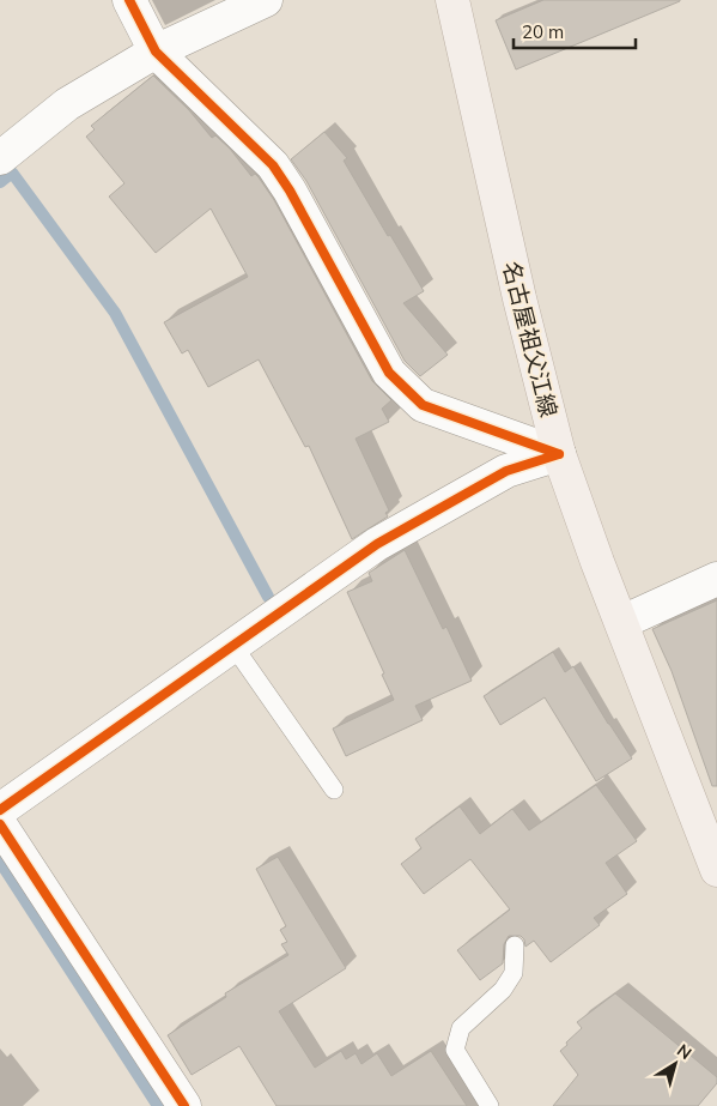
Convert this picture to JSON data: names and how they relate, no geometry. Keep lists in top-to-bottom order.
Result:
{
  "streets": {
    "main road": ["名古屋祖父江線"]
  },
  "scale_bar": "20 m",
  "north": "top right"
}
